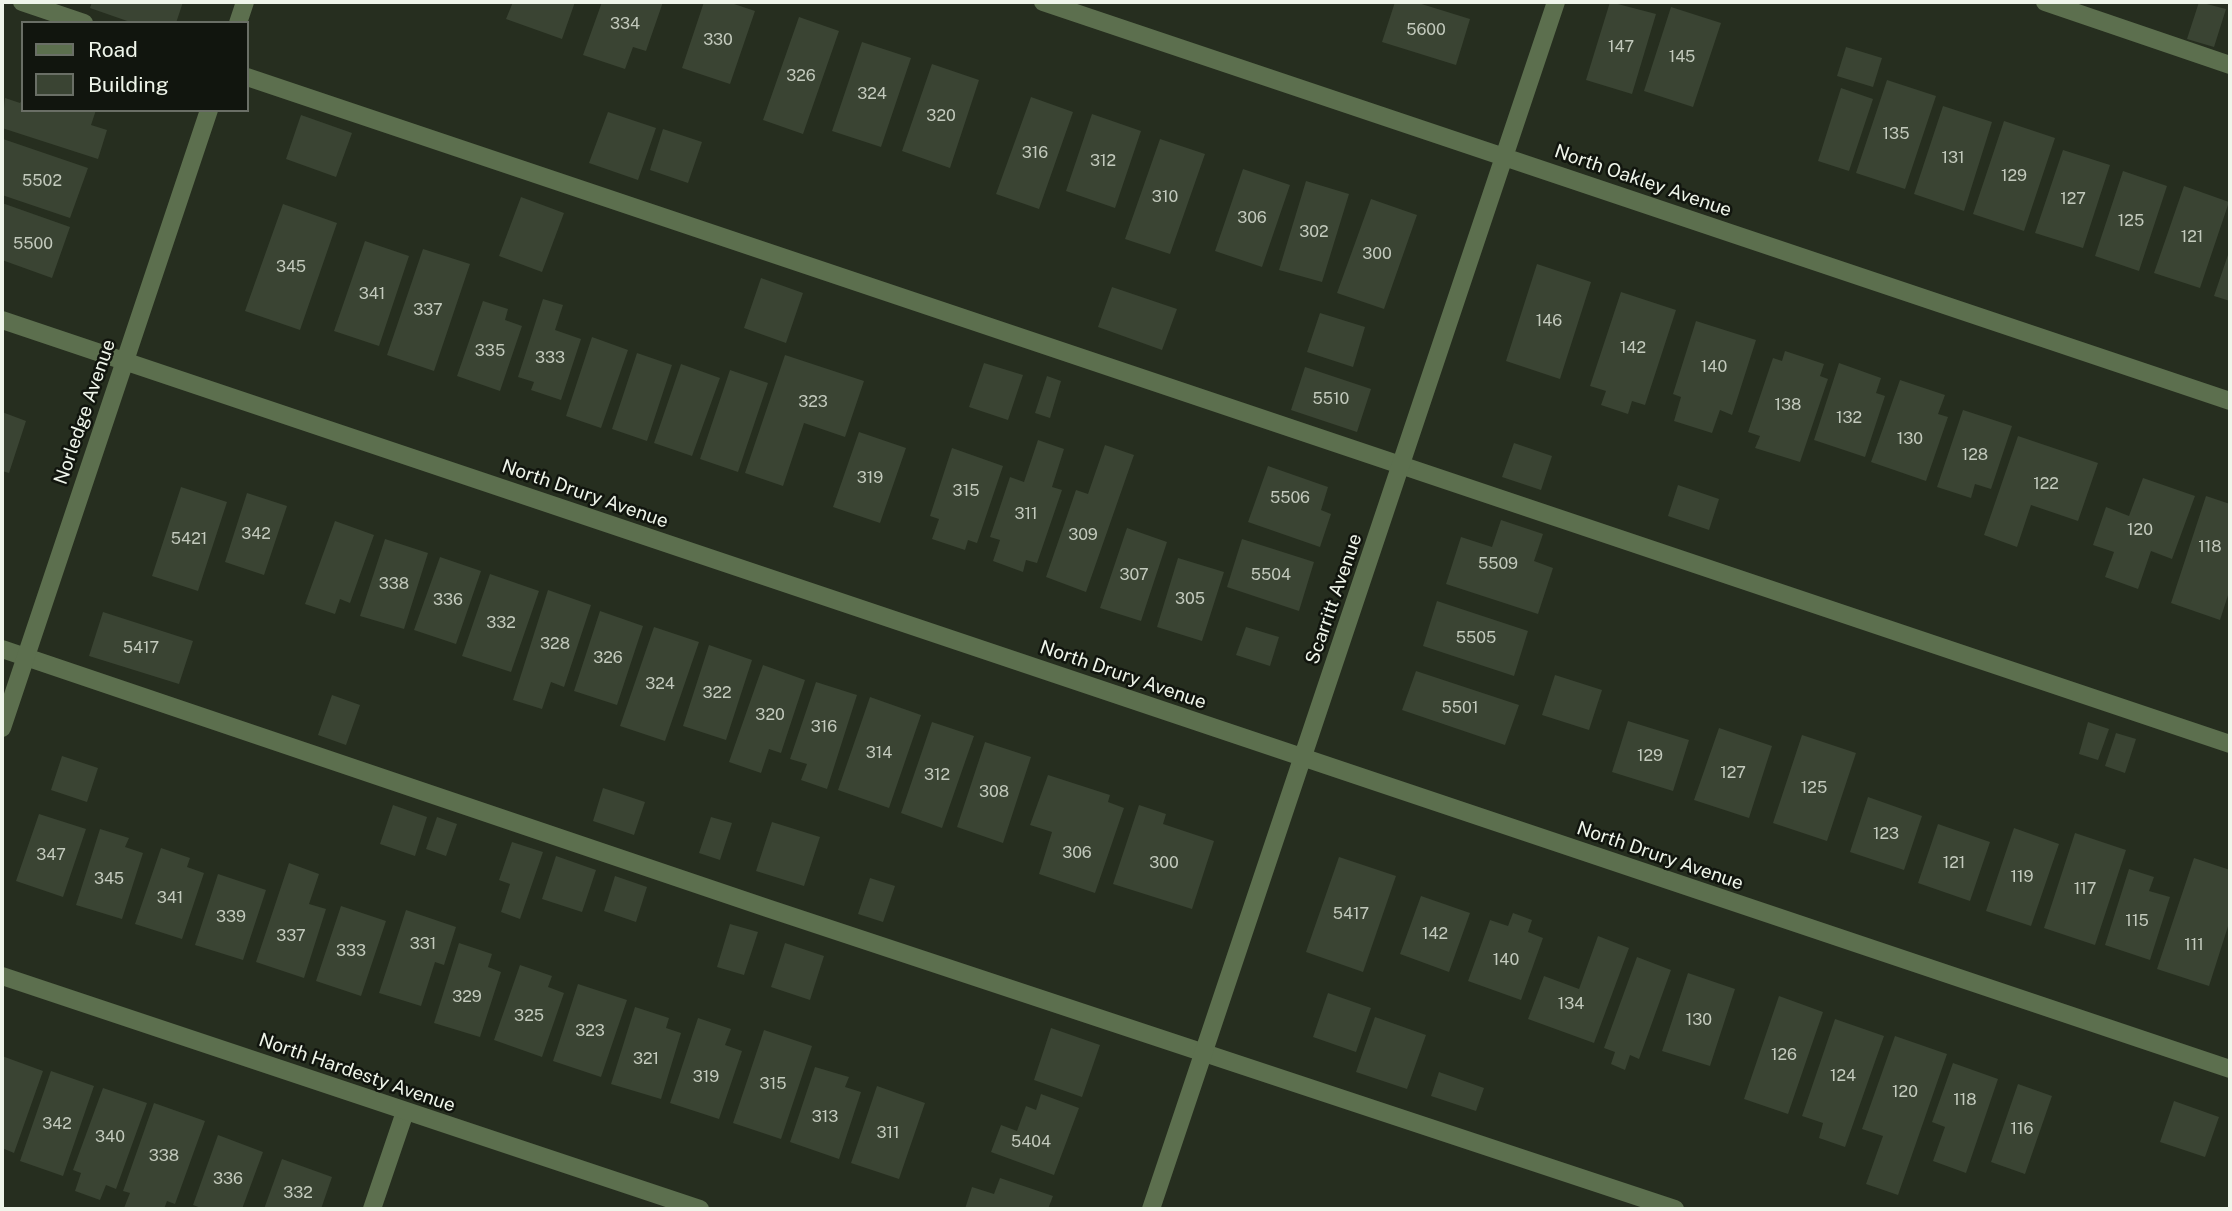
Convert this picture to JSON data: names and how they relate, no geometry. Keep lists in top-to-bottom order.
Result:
{
  "streets": {
    "street": [
      "North Oakley Avenue",
      "Norledge Avenue",
      "North Drury Avenue",
      "Scarritt Avenue",
      "North Hardesty Avenue"
    ]
  },
  "crossings": [
    ["North Oakley Avenue", "Scarritt Avenue"],
    ["Norledge Avenue", "North Drury Avenue"],
    ["North Drury Avenue", "Scarritt Avenue"]
  ],
  "house_numbers": [
    "334",
    "5600",
    "330",
    "147",
    "145",
    "326",
    "324",
    "320",
    "135",
    "316",
    "131",
    "312",
    "129",
    "5502",
    "310",
    "127",
    "306",
    "125",
    "302",
    "121",
    "5500",
    "300",
    "345",
    "341",
    "337",
    "146",
    "142",
    "335",
    "333",
    "140",
    "5510",
    "323",
    "138",
    "132",
    "130",
    "128",
    "319",
    "122",
    "315",
    "5506",
    "311",
    "120",
    "342",
    "309",
    "5421",
    "118",
    "5509",
    "307",
    "5504",
    "338",
    "305",
    "336",
    "332",
    "5505",
    "328",
    "5417",
    "326",
    "324",
    "322",
    "5501",
    "320",
    "316",
    "314",
    "129",
    "127",
    "312",
    "125",
    "308",
    "123",
    "306",
    "347",
    "300",
    "121",
    "119",
    "345",
    "117",
    "341",
    "5417",
    "339",
    "115",
    "142",
    "337",
    "331",
    "111",
    "333",
    "140",
    "329",
    "134",
    "325",
    "130",
    "323",
    "126",
    "321",
    "124",
    "319",
    "315",
    "120",
    "118",
    "313",
    "342",
    "116",
    "311",
    "340",
    "5404",
    "338",
    "336",
    "332"
  ],
  "legend": ["Road", "Building"]
}
